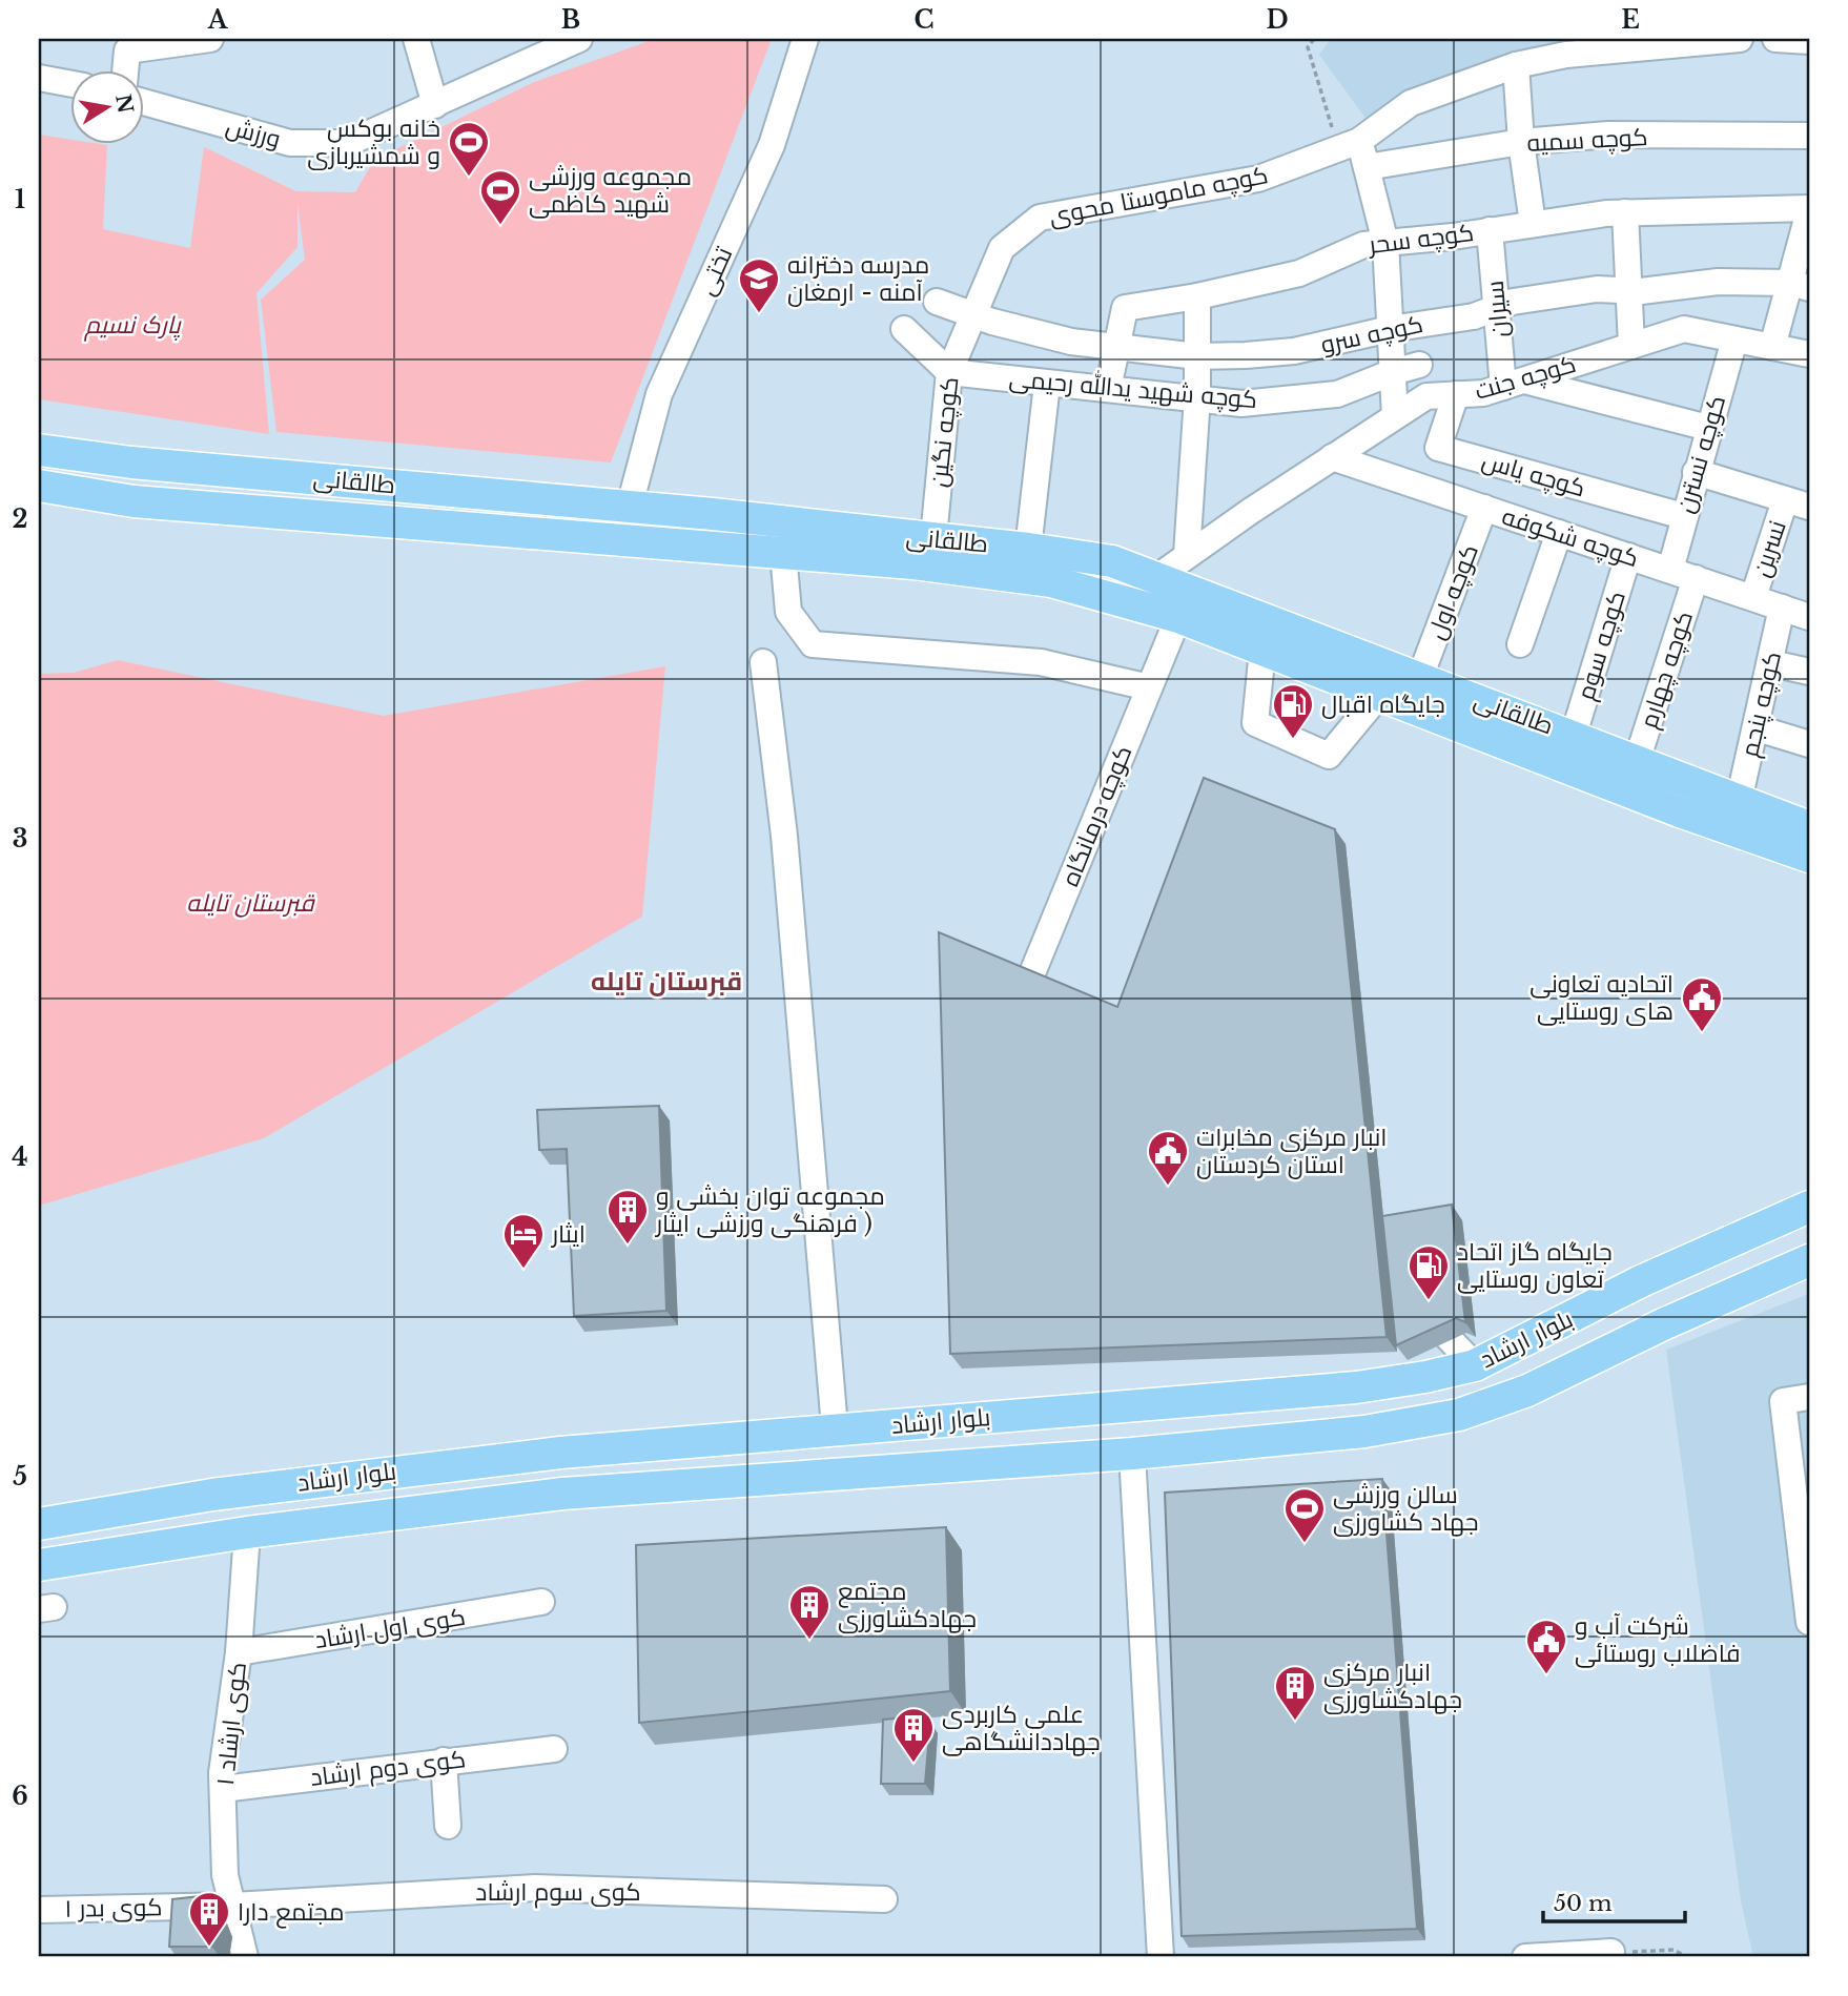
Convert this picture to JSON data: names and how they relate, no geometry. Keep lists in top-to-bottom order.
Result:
{
  "streets": {
    "main road": ["طالقانی", "بلوار ارشاد"],
    "street": [
      "ورزش",
      "کوچه سمیه",
      "کوچه ماموستا محوی",
      "کوچه سحر",
      "تختی",
      "سیران",
      "کوچه سرو",
      "کوچه جنت",
      "کوچه شهید یدالله رحیمی",
      "کوچه نگین",
      "کوچه نسترن",
      "کوچه یاس",
      "کوچه شکوفه",
      "نسرین",
      "کوچه اول",
      "کوچه سوم",
      "کوچه چهارم",
      "کوچه پنجم",
      "کوچه درمانگاه",
      "کوی اول ارشاد",
      "کوی ارشاد ۱",
      "کوی دوم ارشاد",
      "کوی سوم ارشاد",
      "کوی بدر ۱"
    ]
  },
  "crossings": [
    ["کوچه ماموستا محوی", "کوچه نگین"],
    ["کوچه سحر", "سیران"],
    ["کوچه سحر", "کوچه سرو"],
    ["کوچه سحر", "کوچه شهید یدالله رحیمی"],
    ["تختی", "طالقانی"],
    ["سیران", "کوچه سرو"],
    ["سیران", "کوچه جنت"],
    ["کوچه سرو", "کوچه نگین"],
    ["کوچه جنت", "کوچه نسترن"],
    ["کوچه جنت", "کوچه یاس"],
    ["کوچه جنت", "طالقانی"],
    ["کوچه جنت", "کوچه شکوفه"],
    ["کوچه شهید یدالله رحیمی", "کوچه نگین"],
    ["کوچه نگین", "طالقانی"],
    ["کوچه نسترن", "کوچه یاس"],
    ["کوچه نسترن", "کوچه شکوفه"],
    ["طالقانی", "کوچه اول"],
    ["طالقانی", "کوچه سوم"],
    ["طالقانی", "کوچه چهارم"],
    ["طالقانی", "کوچه پنجم"],
    ["طالقانی", "کوچه درمانگاه"],
    ["کوچه شکوفه", "نسرین"],
    ["کوچه شکوفه", "کوچه اول"],
    ["کوچه شکوفه", "کوچه سوم"],
    ["کوچه شکوفه", "کوچه چهارم"],
    ["کوچه شکوفه", "کوچه پنجم"],
    ["بلوار ارشاد", "کوی ارشاد ۱"],
    ["کوی اول ارشاد", "کوی ارشاد ۱"],
    ["کوی ارشاد ۱", "کوی دوم ارشاد"],
    ["کوی ارشاد ۱", "کوی سوم ارشاد"],
    ["کوی ارشاد ۱", "کوی بدر ۱"],
    ["کوی سوم ارشاد", "کوی بدر ۱"]
  ],
  "districts": ["قبرستان تایله"],
  "parks": ["پارک نسیم", "قبرستان تایله"],
  "places": {
    "sports": ["خانه بوکس و شمشیربازی", "مجموعه ورزشی شهید کاظمی", "سالن ورزشی جهاد کشاورزی"],
    "school or university": ["مدرسه دخترانه آمنه - ارمغان"],
    "fuel station": ["جایگاه اقبال", "جایگاه گاز اتحاد تعاون روستایی"],
    "public building": ["اتحادیه تعاونی های روستایی", "انبار مرکزی مخابرات استان کردستان", "شرکت آب و فاضلاب روستائی"],
    "building": [
      "مجموعه توان بخشی و فرهنگی ورزشی ایثار )",
      "مجتمع جهادکشاورزی",
      "انبار مرکزی جهادکشاورزی",
      "علمی کاربردی جهاددانشگاهی",
      "مجتمع دارا"
    ],
    "hotel": ["ایثار"]
  },
  "scale_bar": "50 m",
  "north": "right",
  "grid": {
    "columns": [
      "A",
      "B",
      "C",
      "D",
      "E"
    ],
    "rows": [
      "1",
      "2",
      "3",
      "4",
      "5",
      "6"
    ]
  }
}
